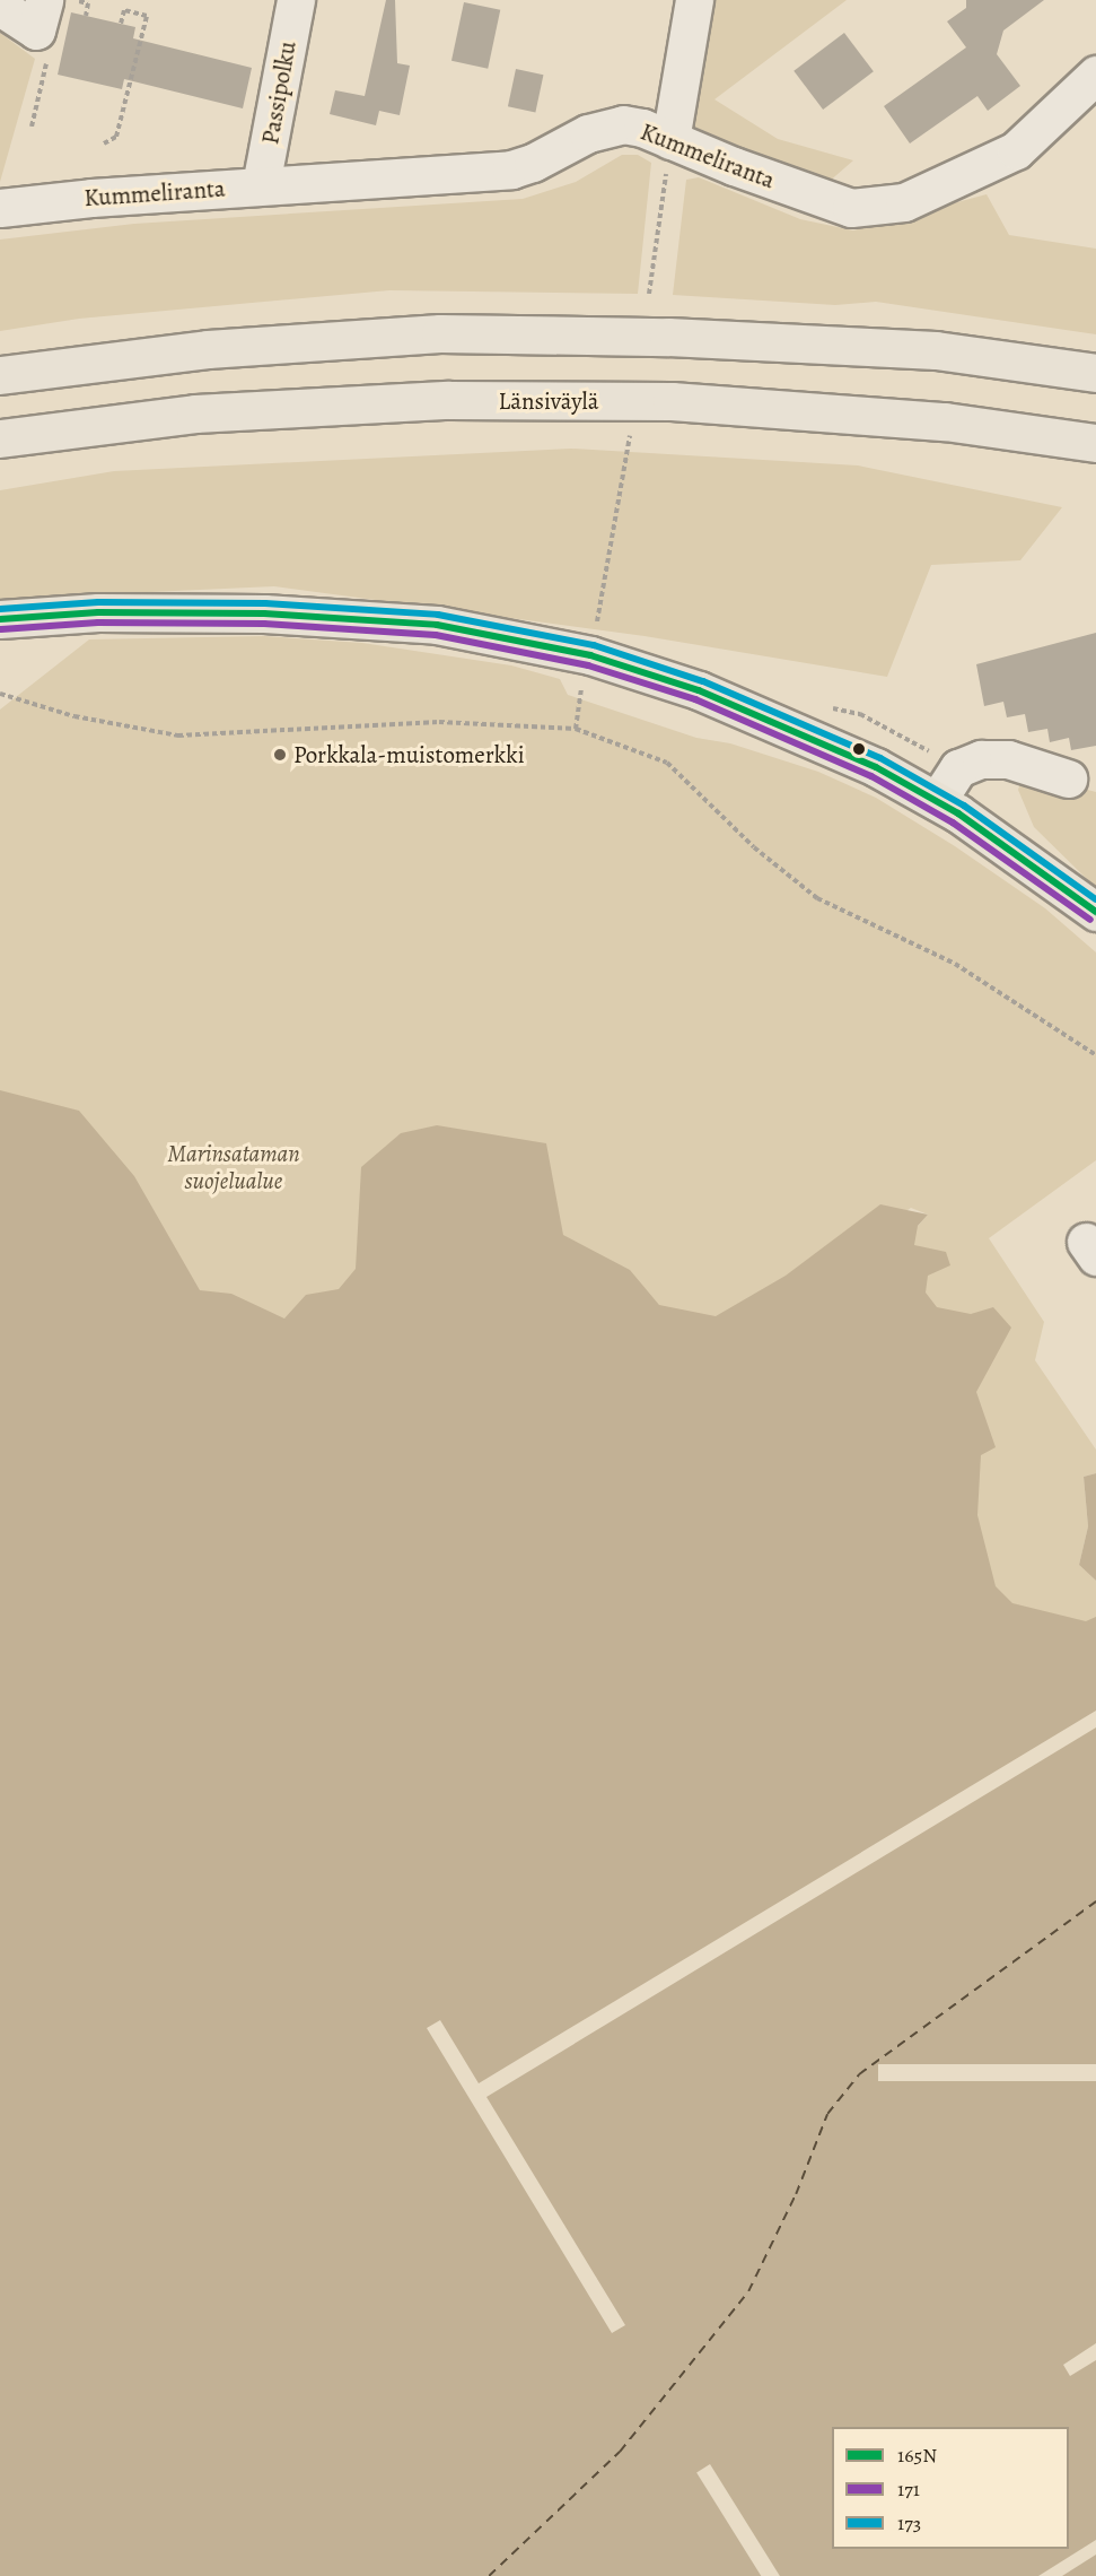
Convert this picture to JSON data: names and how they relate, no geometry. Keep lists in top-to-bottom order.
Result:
{
  "streets": {
    "main road": ["Länsiväylä"],
    "street": ["Passipolku", "Kummeliranta"]
  },
  "crossings": [
    ["Passipolku", "Kummeliranta"]
  ],
  "parks": ["Marinsataman suojelualue"],
  "places": ["Porkkala-muistomerkki"],
  "lines": ["transit line 173", "transit line 165N", "transit line 171"],
  "legend": ["165N", "171", "173"]
}
